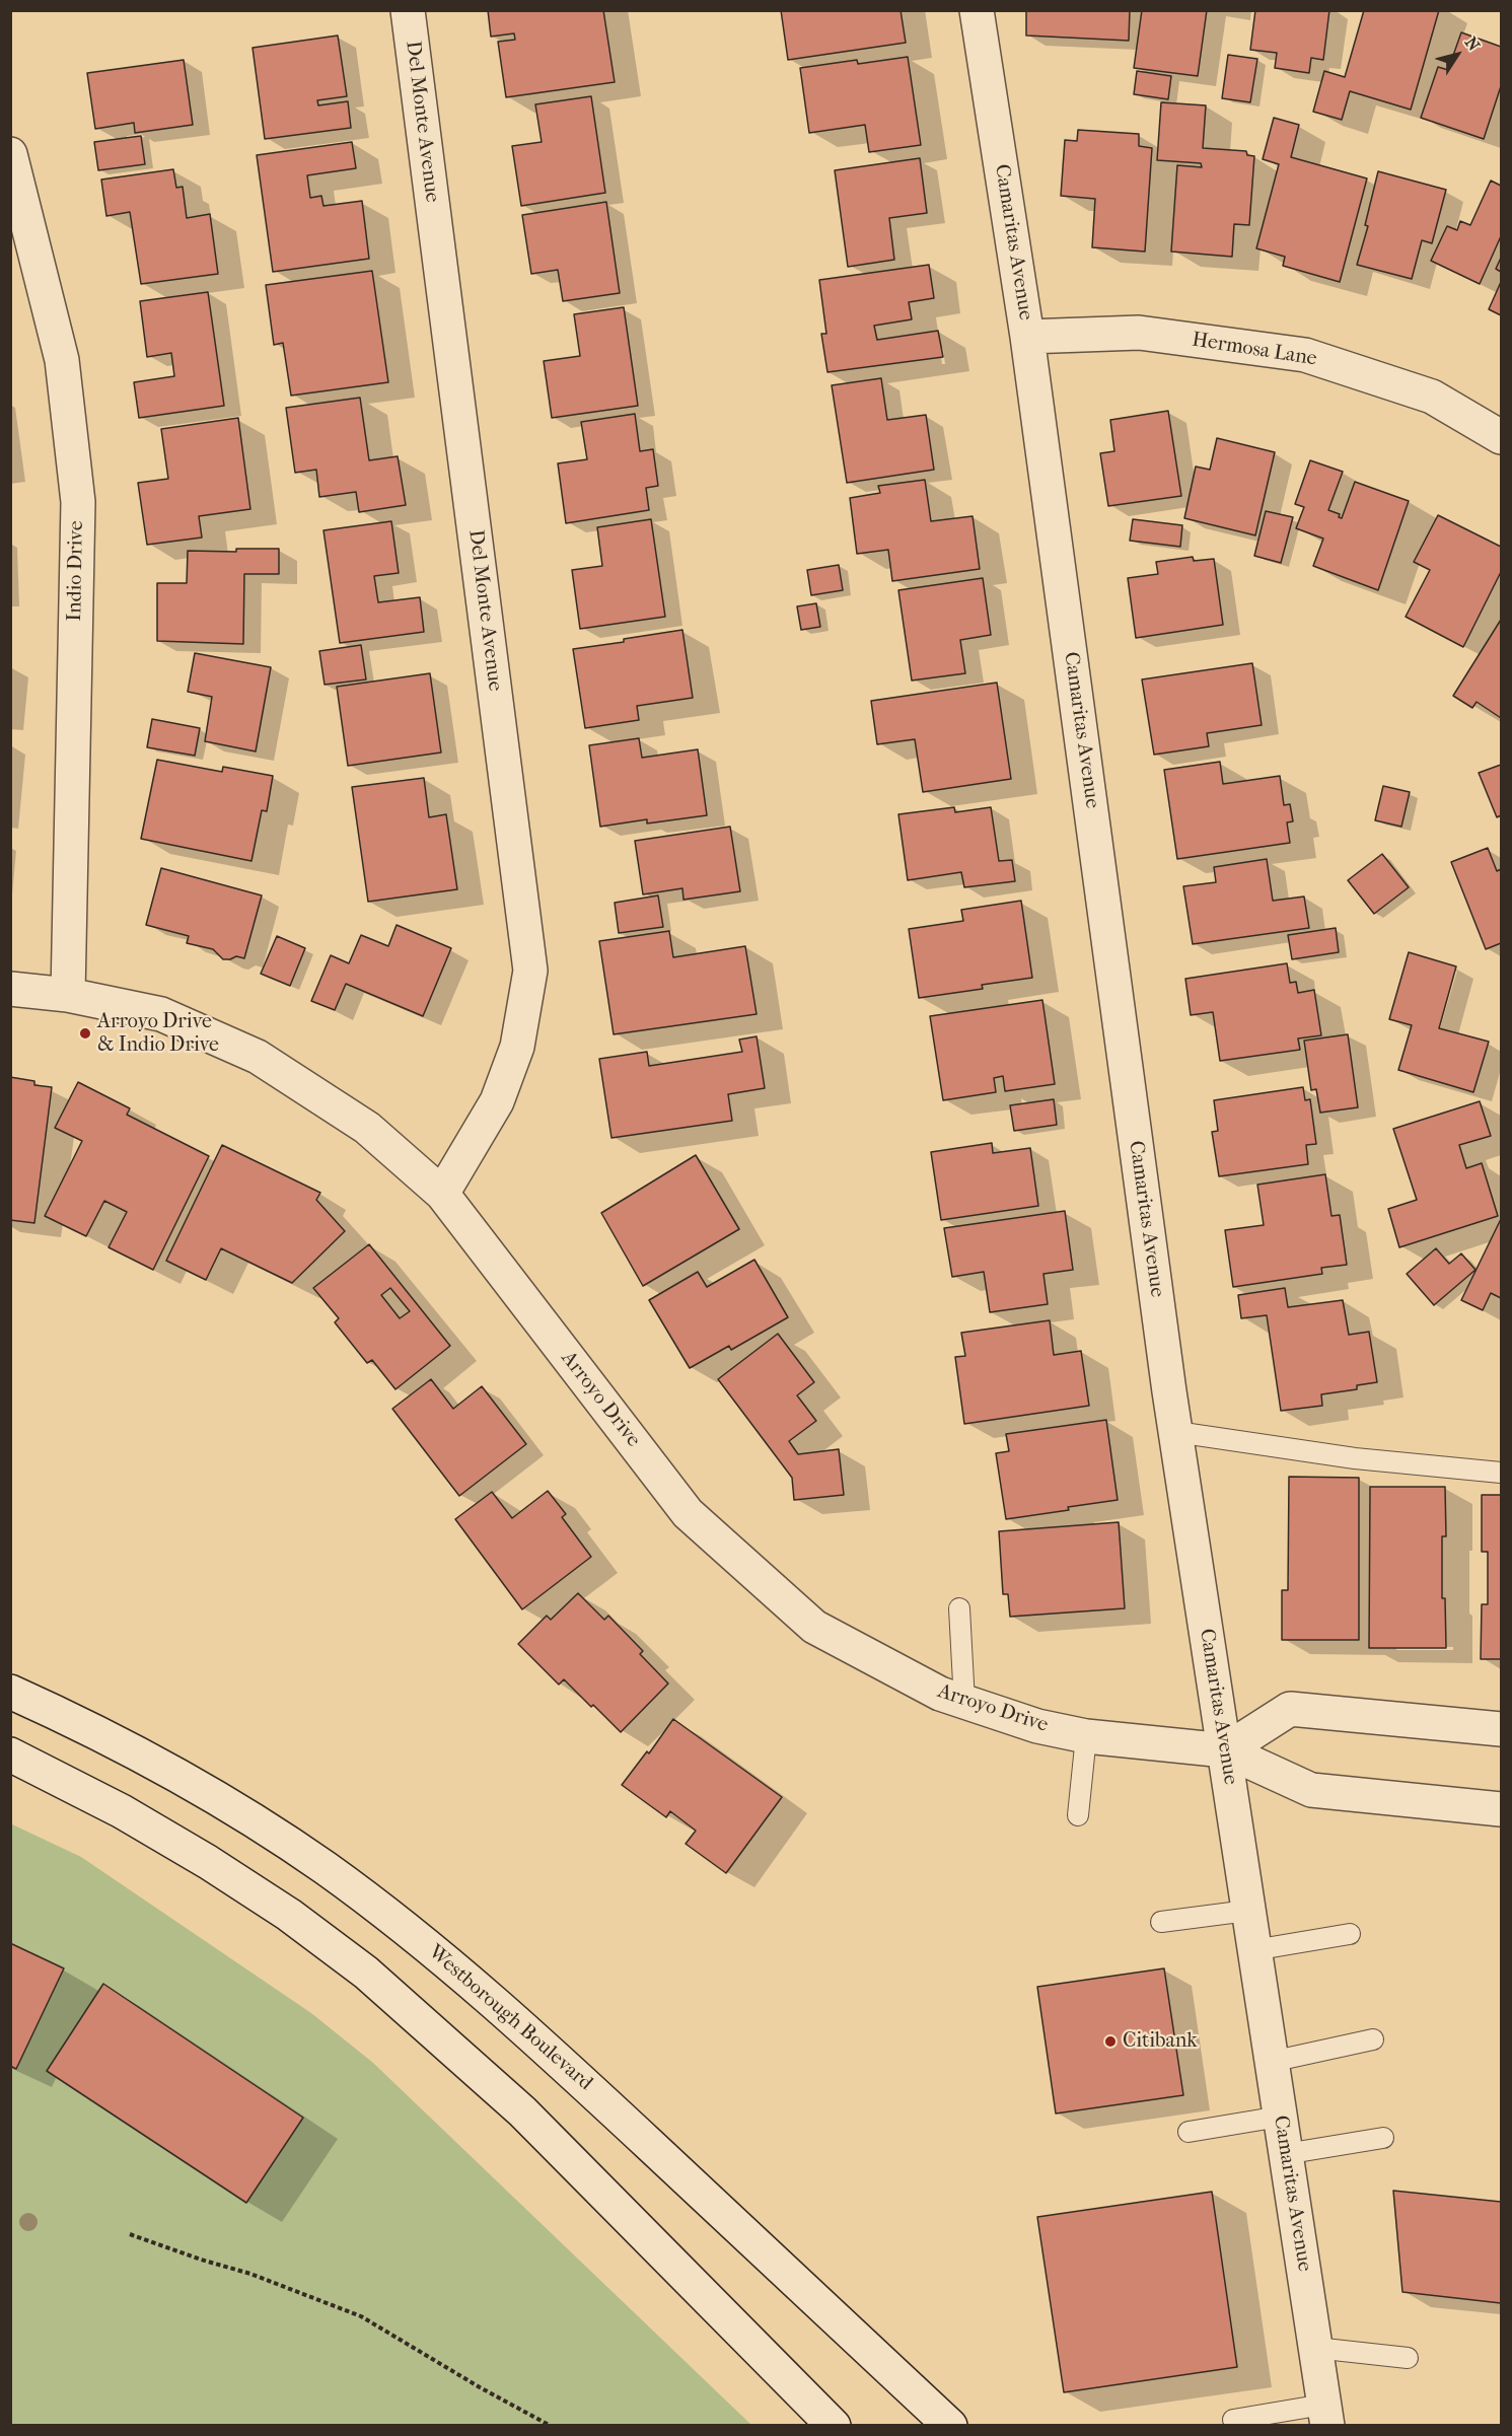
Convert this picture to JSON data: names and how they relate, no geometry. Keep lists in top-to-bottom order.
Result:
{
  "streets": {
    "street": [
      "Del Monte Avenue",
      "Camaritas Avenue",
      "Hermosa Lane",
      "Indio Drive",
      "Arroyo Drive",
      "Westborough Boulevard"
    ]
  },
  "crossings": [
    ["Del Monte Avenue", "Arroyo Drive"],
    ["Camaritas Avenue", "Hermosa Lane"],
    ["Camaritas Avenue", "Arroyo Drive"],
    ["Indio Drive", "Arroyo Drive"]
  ],
  "places": ["Arroyo Drive & Indio Drive", "Citibank"],
  "north": "top right"
}
